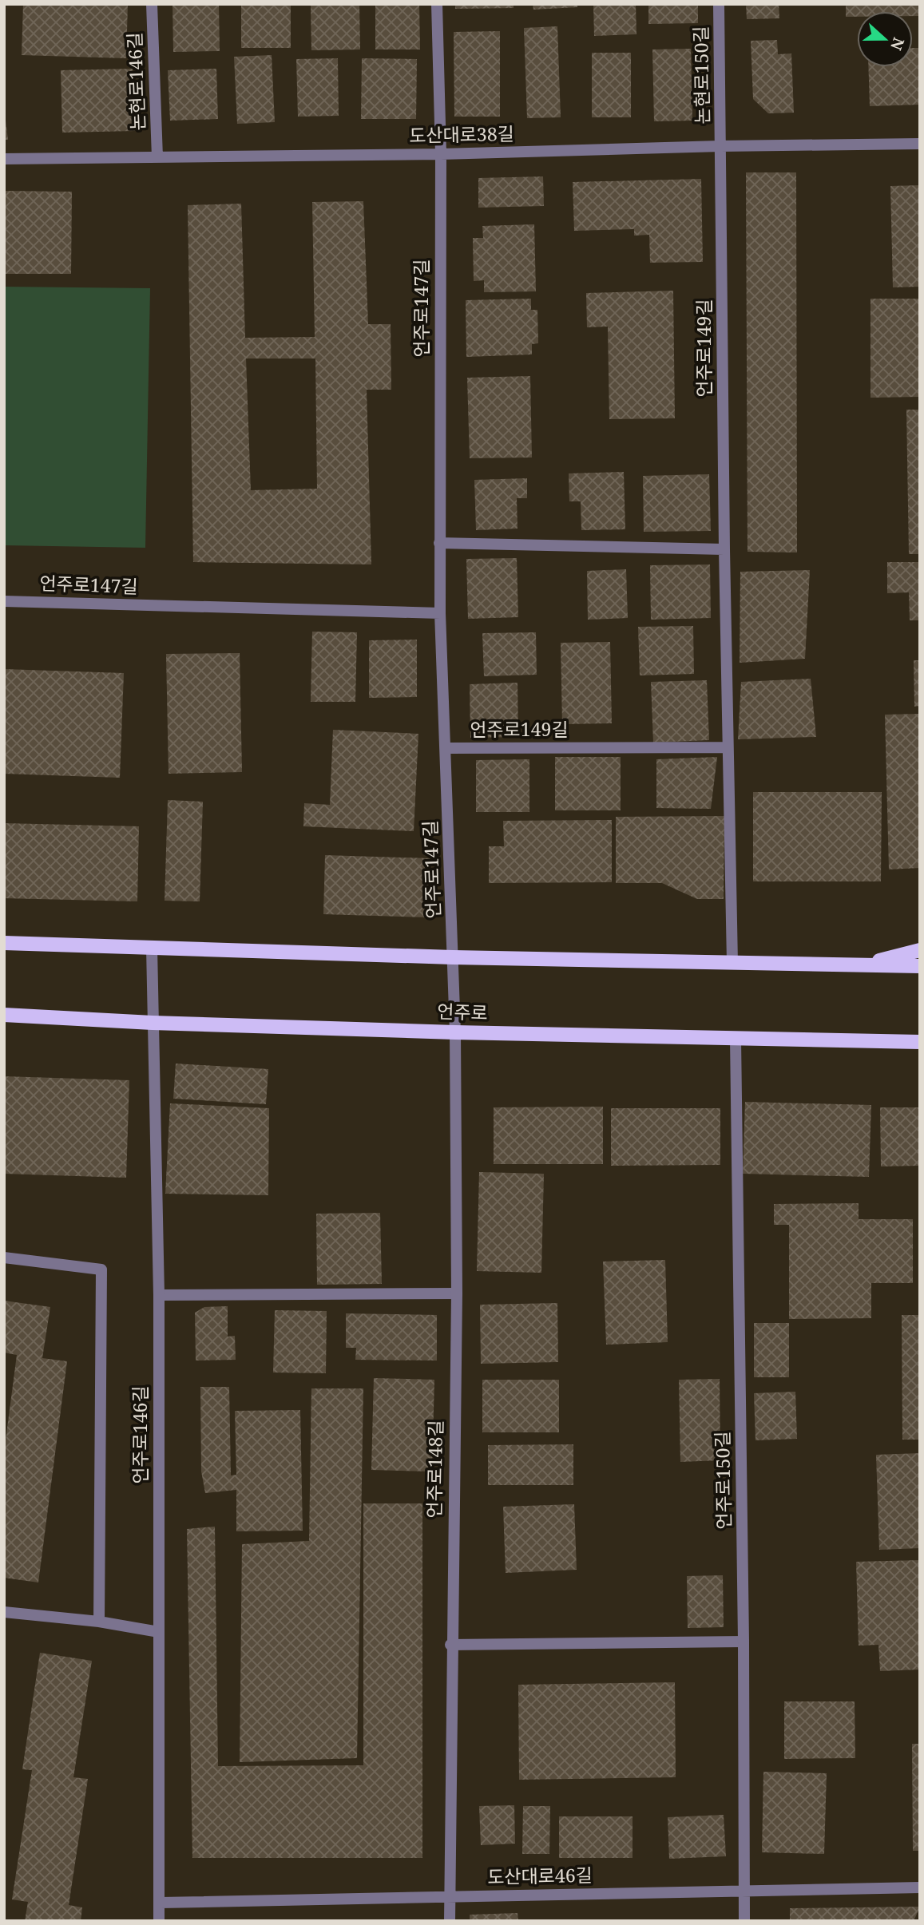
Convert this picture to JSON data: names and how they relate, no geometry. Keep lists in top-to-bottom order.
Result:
{
  "streets": {
    "main road": ["언주로"],
    "street": [
      "논현로150길",
      "논현로146길",
      "도산대로38길",
      "언주로147길",
      "언주로149길",
      "언주로146길",
      "언주로148길",
      "언주로150길",
      "도산대로46길"
    ]
  },
  "crossings": [
    ["논현로150길", "도산대로38길"],
    ["논현로150길", "언주로149길"],
    ["논현로146길", "도산대로38길"],
    ["도산대로38길", "언주로147길"],
    ["도산대로38길", "언주로149길"],
    ["언주로147길", "언주로149길"],
    ["언주로147길", "언주로148길"],
    ["언주로", "언주로146길"],
    ["언주로", "언주로148길"],
    ["언주로", "언주로150길"],
    ["언주로146길", "도산대로46길"],
    ["언주로148길", "도산대로46길"],
    ["언주로150길", "도산대로46길"]
  ],
  "north": "right"
}
